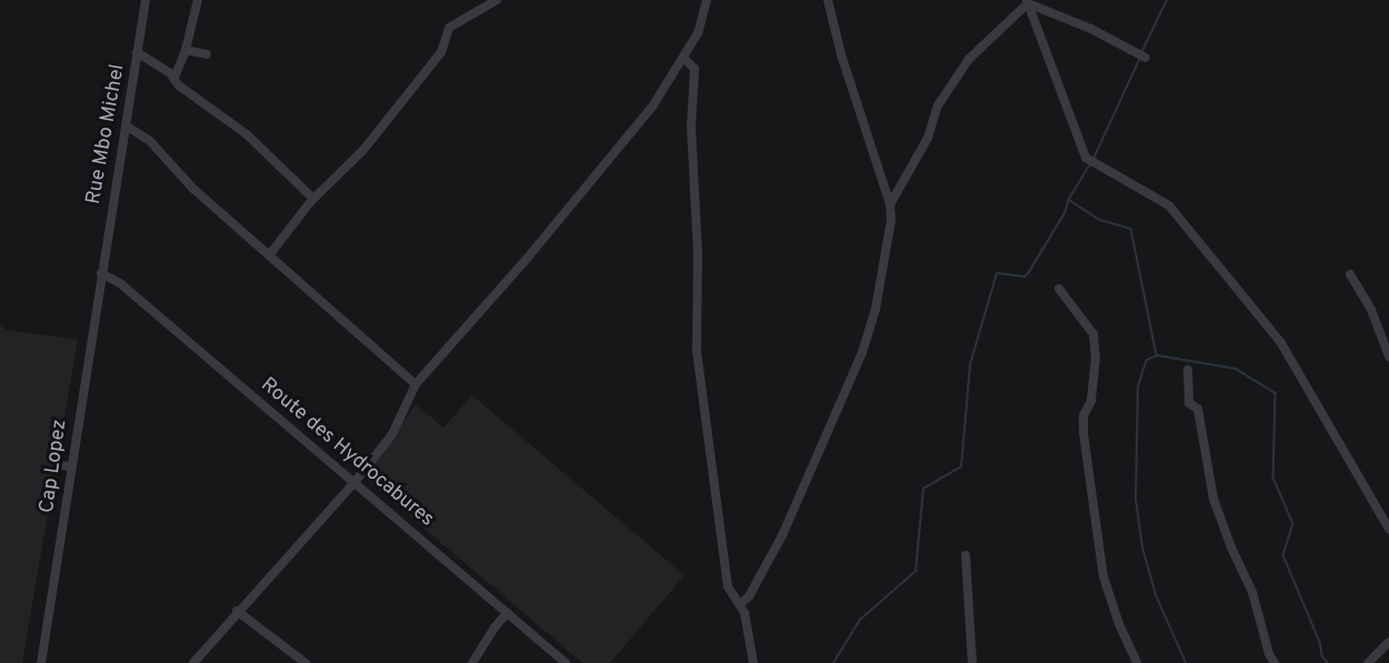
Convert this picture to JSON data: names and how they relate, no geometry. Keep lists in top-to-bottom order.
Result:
{
  "streets": {
    "street": ["Rue Mbo Michel", "Route des Hydrocabures", "Cap Lopez"]
  },
  "crossings": [
    ["Rue Mbo Michel", "Route des Hydrocabures"],
    ["Rue Mbo Michel", "Cap Lopez"],
    ["Route des Hydrocabures", "Cap Lopez"]
  ]
}
